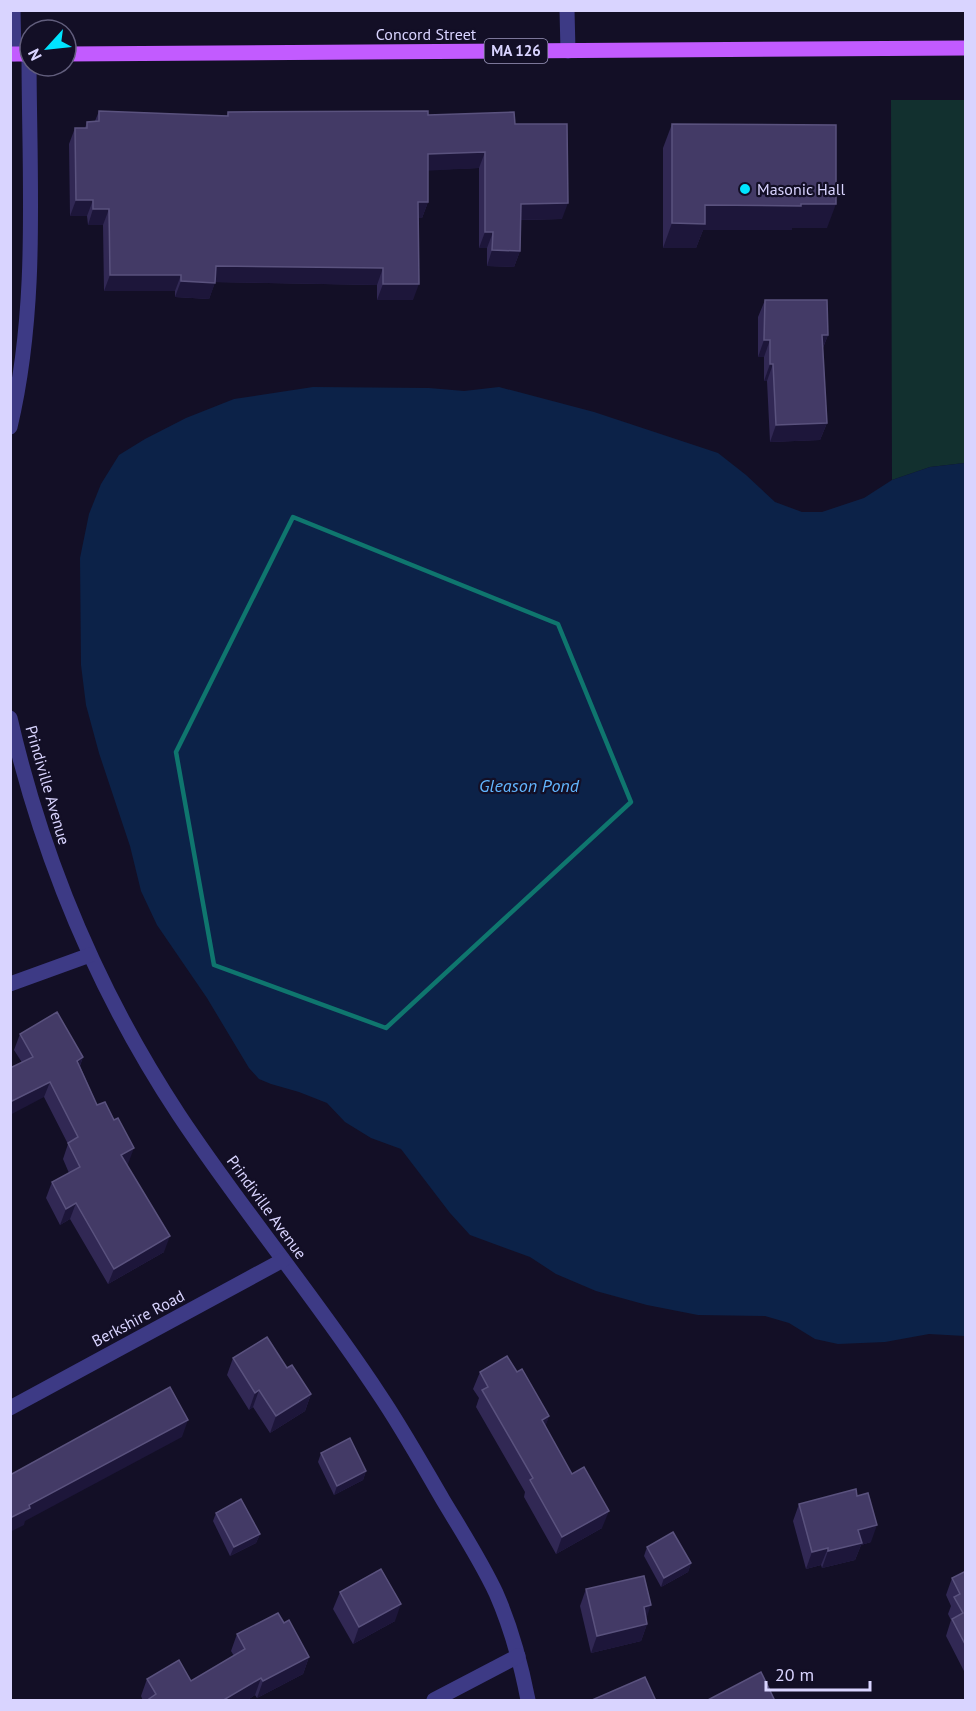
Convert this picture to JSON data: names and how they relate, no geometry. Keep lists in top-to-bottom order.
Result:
{
  "streets": {
    "main road": ["Concord Street", "MA 126"],
    "street": ["Prindiville Avenue", "Berkshire Road"]
  },
  "crossings": [
    ["Prindiville Avenue", "Berkshire Road"]
  ],
  "water": ["Gleason Pond"],
  "places": ["Masonic Hall"],
  "scale_bar": "20 m",
  "north": "bottom left"
}
